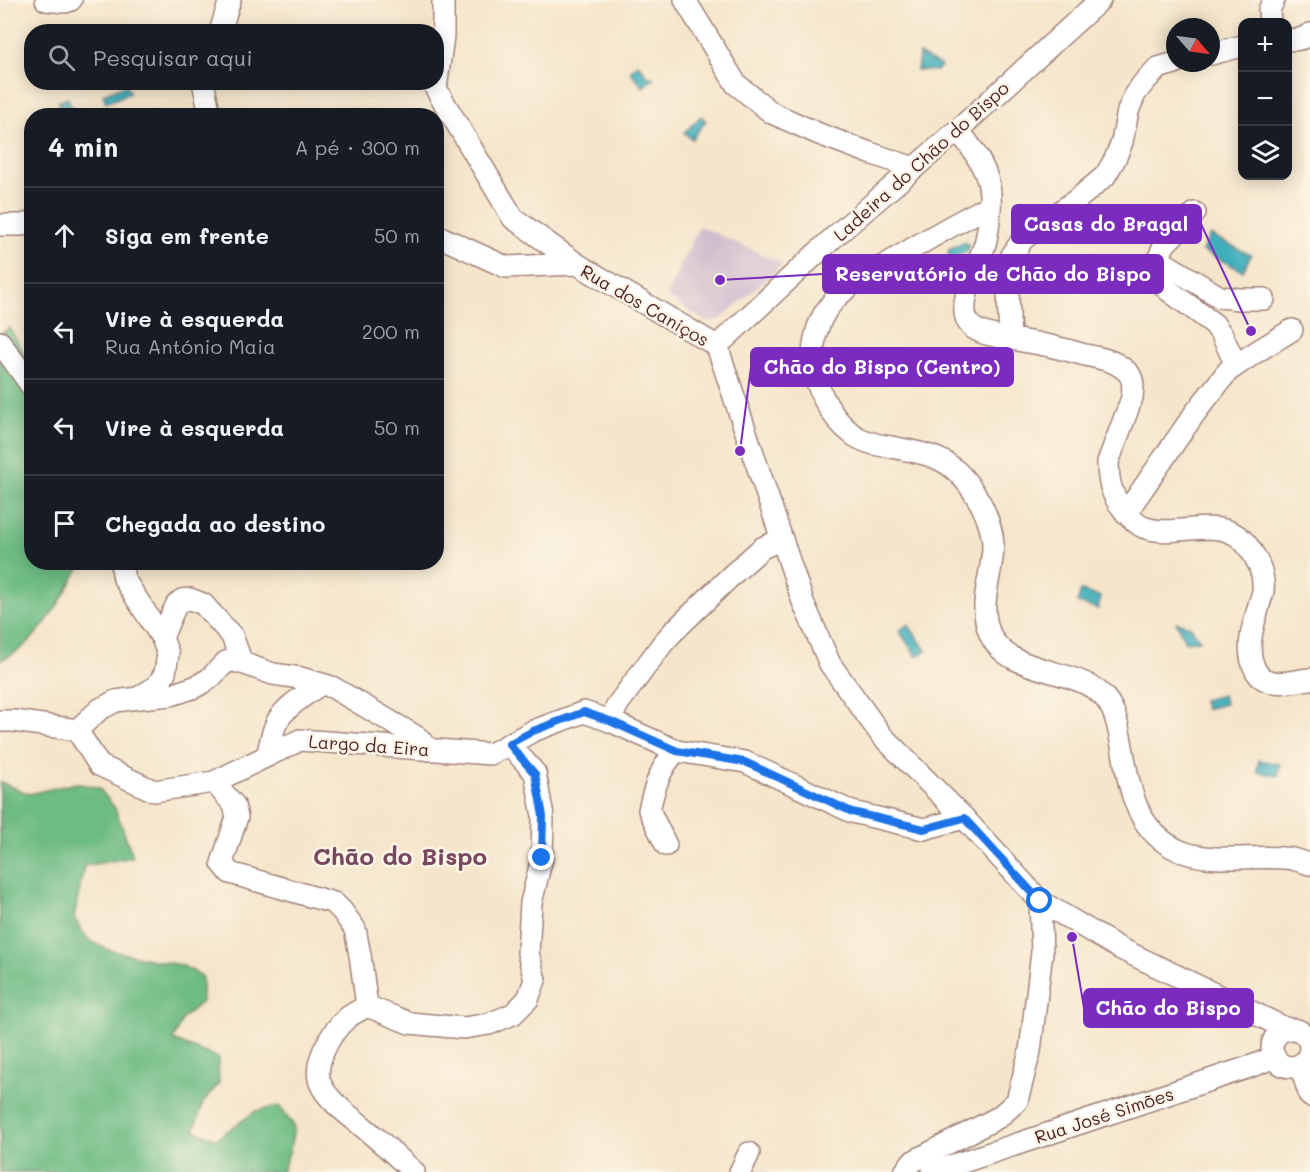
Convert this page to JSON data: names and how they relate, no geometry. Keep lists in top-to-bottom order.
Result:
{
  "streets": {
    "street": [
      "Ladeira do Chão do Bispo",
      "Rua dos Caniços",
      "Largo da Eira",
      "Rua José Simões"
    ]
  },
  "crossings": [
    ["Ladeira do Chão do Bispo", "Rua dos Caniços"]
  ],
  "districts": ["Chão do Bispo"],
  "places": [
    "Reservatório de Chão do Bispo",
    "Casas do Bragal",
    "Chão do Bispo (Centro)",
    "Chão do Bispo"
  ],
  "north": "bottom right",
  "page": {
    "map_buttons": ["+", "−"],
    "search": "Pesquisar aqui",
    "heading": ["4 min", "A pé · 300 m"],
    "list": [
      ["Siga em frente", "50 m"],
      ["Vire à esquerda", "Rua António Maia", "200 m"],
      ["Vire à esquerda", "50 m"],
      "Chegada ao destino"
    ]
  }
}
